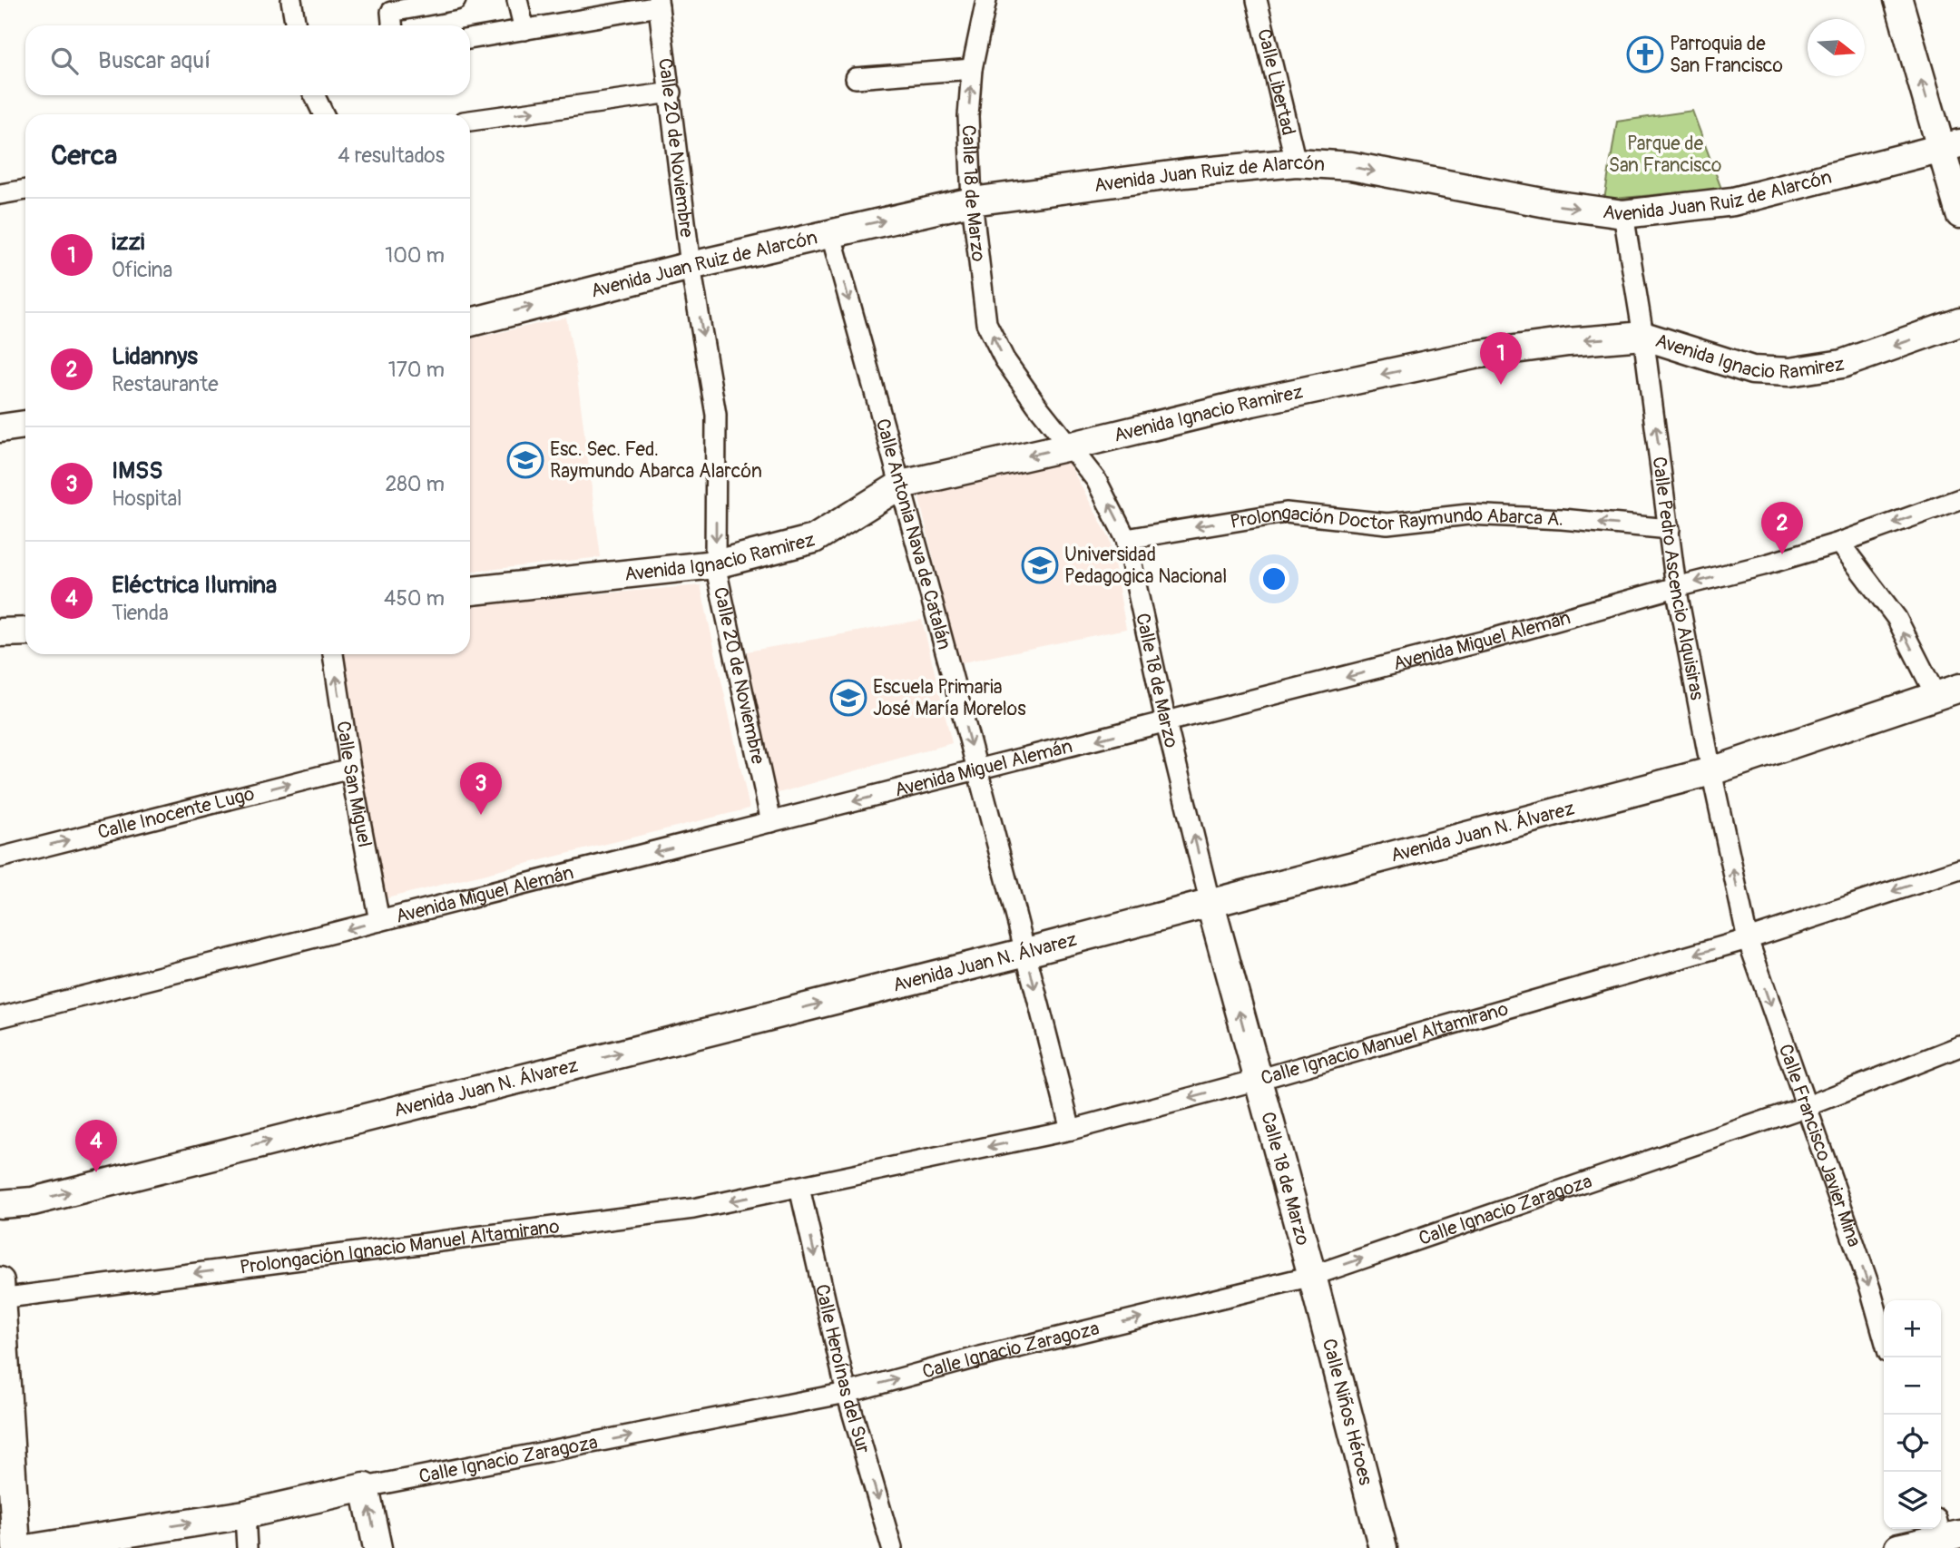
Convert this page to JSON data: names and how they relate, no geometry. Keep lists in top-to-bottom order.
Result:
{
  "streets": {
    "main road": [
      "Avenida Juan Ruiz de Alarcón",
      "Calle 18 de Marzo",
      "Avenida Ignacio Ramirez",
      "Avenida Juan N. Álvarez",
      "Calle Ignacio Zaragoza",
      "Calle Niños Héroes"
    ],
    "street": [
      "Calle Libertad",
      "Calle 20 de Noviembre",
      "Prolongación Doctor Raymundo Abarca A.",
      "Calle Antonia Nava de Catalán",
      "Calle Pedro Ascencio Alquisiras",
      "Avenida Miguel Alemán",
      "Calle San Miguel",
      "Calle Inocente Lugo",
      "Calle Ignacio Manuel Altamirano",
      "Calle Francisco Javier Mina",
      "Prolongación Ignacio Manuel Altamirano",
      "Calle Heroínas del Sur"
    ]
  },
  "crossings": [
    ["Calle Libertad", "Avenida Juan Ruiz de Alarcón"],
    ["Calle 20 de Noviembre", "Avenida Juan Ruiz de Alarcón"],
    ["Calle 20 de Noviembre", "Avenida Ignacio Ramirez"],
    ["Calle 20 de Noviembre", "Avenida Miguel Alemán"],
    ["Avenida Juan Ruiz de Alarcón", "Calle 18 de Marzo"],
    ["Avenida Juan Ruiz de Alarcón", "Calle Antonia Nava de Catalán"],
    ["Avenida Juan Ruiz de Alarcón", "Calle Pedro Ascencio Alquisiras"],
    ["Calle 18 de Marzo", "Avenida Ignacio Ramirez"],
    ["Calle 18 de Marzo", "Prolongación Doctor Raymundo Abarca A."],
    ["Calle 18 de Marzo", "Avenida Miguel Alemán"],
    ["Calle 18 de Marzo", "Avenida Juan N. Álvarez"],
    ["Calle 18 de Marzo", "Calle Ignacio Manuel Altamirano"],
    ["Calle 18 de Marzo", "Calle Ignacio Zaragoza"],
    ["Calle 18 de Marzo", "Calle Niños Héroes"],
    ["Avenida Ignacio Ramirez", "Calle Antonia Nava de Catalán"],
    ["Avenida Ignacio Ramirez", "Calle Pedro Ascencio Alquisiras"],
    ["Prolongación Doctor Raymundo Abarca A.", "Calle Pedro Ascencio Alquisiras"],
    ["Calle Antonia Nava de Catalán", "Avenida Miguel Alemán"],
    ["Calle Antonia Nava de Catalán", "Avenida Juan N. Álvarez"],
    ["Calle Antonia Nava de Catalán", "Calle Ignacio Manuel Altamirano"],
    ["Calle Pedro Ascencio Alquisiras", "Avenida Miguel Alemán"],
    ["Calle Pedro Ascencio Alquisiras", "Avenida Juan N. Álvarez"],
    ["Calle Pedro Ascencio Alquisiras", "Calle Ignacio Manuel Altamirano"],
    ["Calle Pedro Ascencio Alquisiras", "Calle Francisco Javier Mina"],
    ["Avenida Miguel Alemán", "Calle San Miguel"],
    ["Calle San Miguel", "Calle Inocente Lugo"],
    ["Calle Ignacio Manuel Altamirano", "Calle Francisco Javier Mina"],
    ["Calle Ignacio Manuel Altamirano", "Prolongación Ignacio Manuel Altamirano"],
    ["Calle Ignacio Manuel Altamirano", "Calle Heroínas del Sur"],
    ["Calle Francisco Javier Mina", "Calle Ignacio Zaragoza"],
    ["Calle Ignacio Zaragoza", "Calle Heroínas del Sur"],
    ["Calle Ignacio Zaragoza", "Calle Niños Héroes"],
    ["Prolongación Ignacio Manuel Altamirano", "Calle Heroínas del Sur"]
  ],
  "one_way": [
    "Calle 20 de Noviembre",
    "Avenida Juan Ruiz de Alarcón",
    "Calle 18 de Marzo",
    "Avenida Ignacio Ramirez",
    "Prolongación Doctor Raymundo Abarca A.",
    "Calle Antonia Nava de Catalán",
    "Calle Pedro Ascencio Alquisiras",
    "Avenida Miguel Alemán",
    "Calle San Miguel",
    "Calle Inocente Lugo",
    "Avenida Juan N. Álvarez",
    "Calle Ignacio Manuel Altamirano",
    "Calle Francisco Javier Mina",
    "Calle Ignacio Zaragoza",
    "Prolongación Ignacio Manuel Altamirano",
    "Calle Heroínas del Sur"
  ],
  "parks": ["Parque de San Francisco"],
  "places": {
    "church": ["Parroquia de San Francisco"],
    "school or university": ["Esc. Sec. Fed. Raymundo Abarca Alarcón", "Universidad Pedagogica Nacional", "Escuela Primaria José María Morelos"]
  },
  "north": "right",
  "page": {
    "search": "Buscar aquí",
    "heading": ["Cerca", "4 resultados"],
    "list": [
      {
        "mark": "1",
        "name": "izzi",
        "note": "Oficina",
        "value": "100 m"
      },
      {
        "mark": "2",
        "name": "Lidannys",
        "note": "Restaurante",
        "value": "170 m"
      },
      {
        "mark": "3",
        "name": "IMSS",
        "note": "Hospital",
        "value": "280 m"
      },
      {
        "mark": "4",
        "name": "Eléctrica Ilumina",
        "note": "Tienda",
        "value": "450 m"
      }
    ],
    "pins": [
      "1",
      "2",
      "3",
      "4"
    ],
    "map_buttons": ["+", "−"]
  }
}
